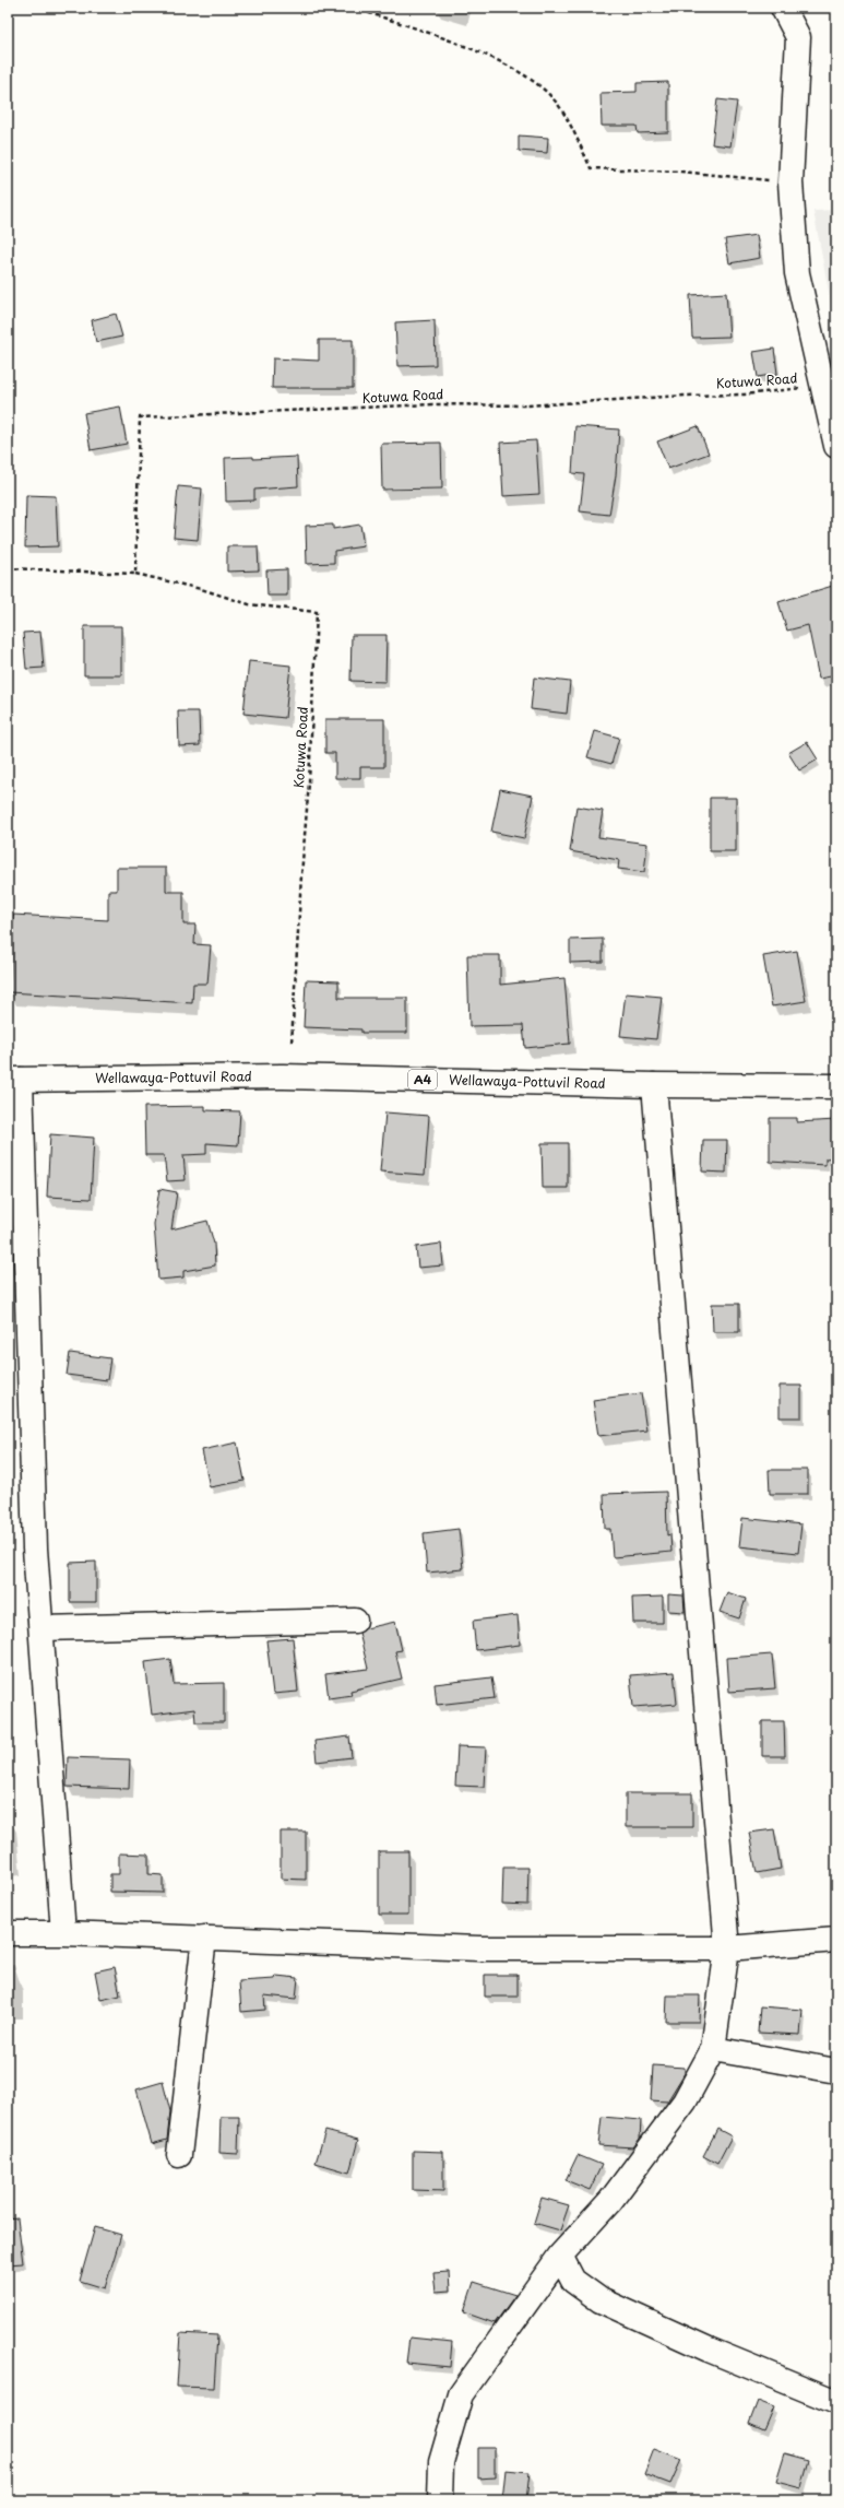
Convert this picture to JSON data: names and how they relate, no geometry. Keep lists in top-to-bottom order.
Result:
{
  "streets": {
    "main road": ["Wellawaya-Pottuvil Road", "A4"],
    "path": ["Kotuwa Road"]
  }
}
